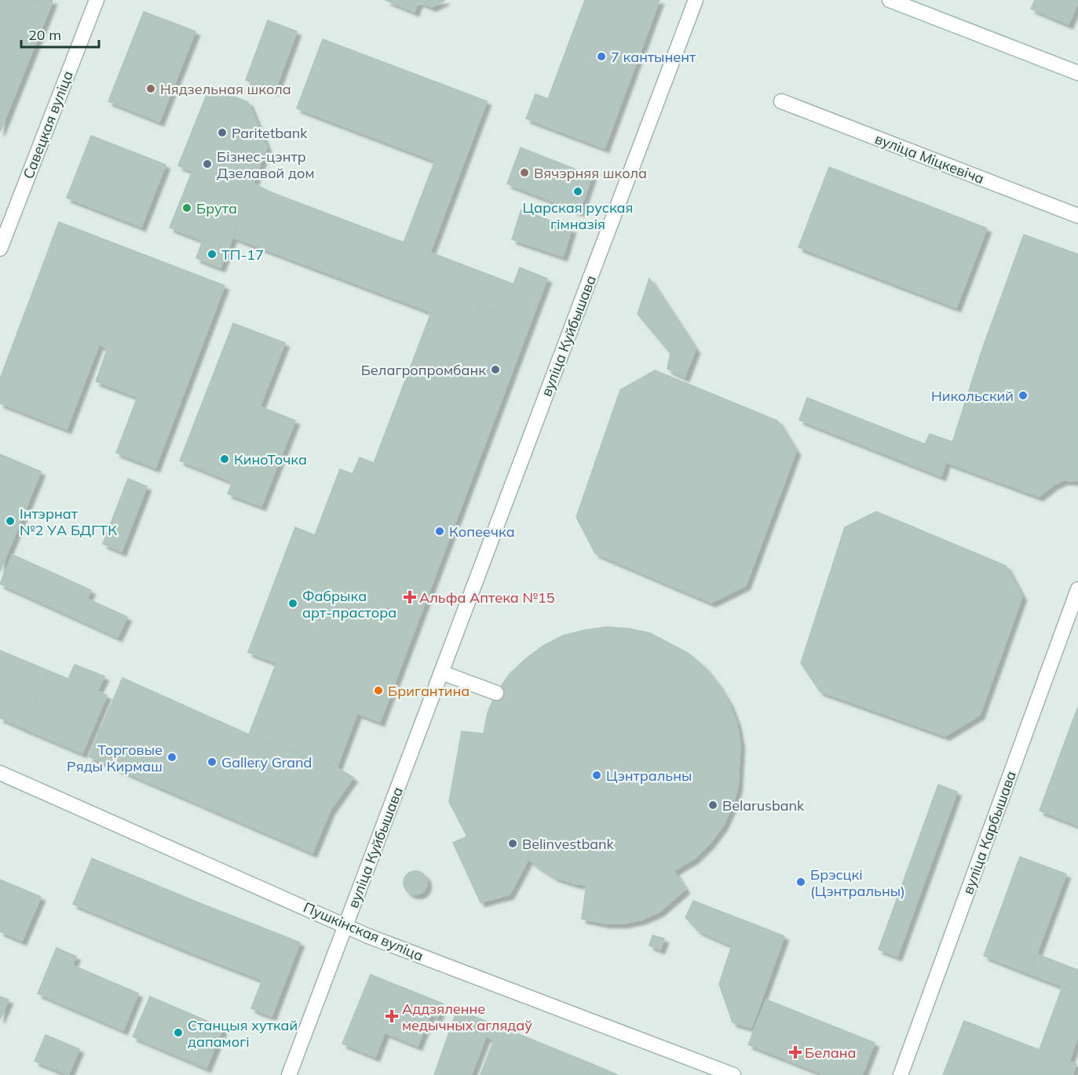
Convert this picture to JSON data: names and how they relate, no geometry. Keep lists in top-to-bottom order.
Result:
{
  "streets": {
    "street": [
      "Савецкая вуліца",
      "вуліца Міцкевіча",
      "вуліца Куйбышава",
      "вуліца Карбышава",
      "Пушкінская вуліца"
    ]
  },
  "crossings": [
    ["вуліца Куйбышава", "Пушкінская вуліца"]
  ],
  "places": {
    "other": [
      "7 кантынент",
      "Нядзельная школа",
      "Paritetbank",
      "Бізнес-цэнтр Дзелавой дом",
      "Вячэрняя школа",
      "Царская руская гімназія",
      "Брута",
      "ТП-17",
      "Белагропромбанк",
      "Никольский",
      "КиноТочка",
      "Інтэрнат №2 УА БДГТК",
      "Копеечка",
      "Фабрыка арт-прастора",
      "Бригантина",
      "Торговые Ряды Кирмаш",
      "Gallery Grand",
      "Цэнтральны",
      "Belarusbank",
      "Belinvestbank",
      "Брэсцкі (Цэнтральны)",
      "Станцыя хуткай дапамогі"
    ],
    "health": ["Альфа Аптека №15", "Аддзяленне медычных аглядаў", "Белана"]
  },
  "scale_bar": "20 m"
}
